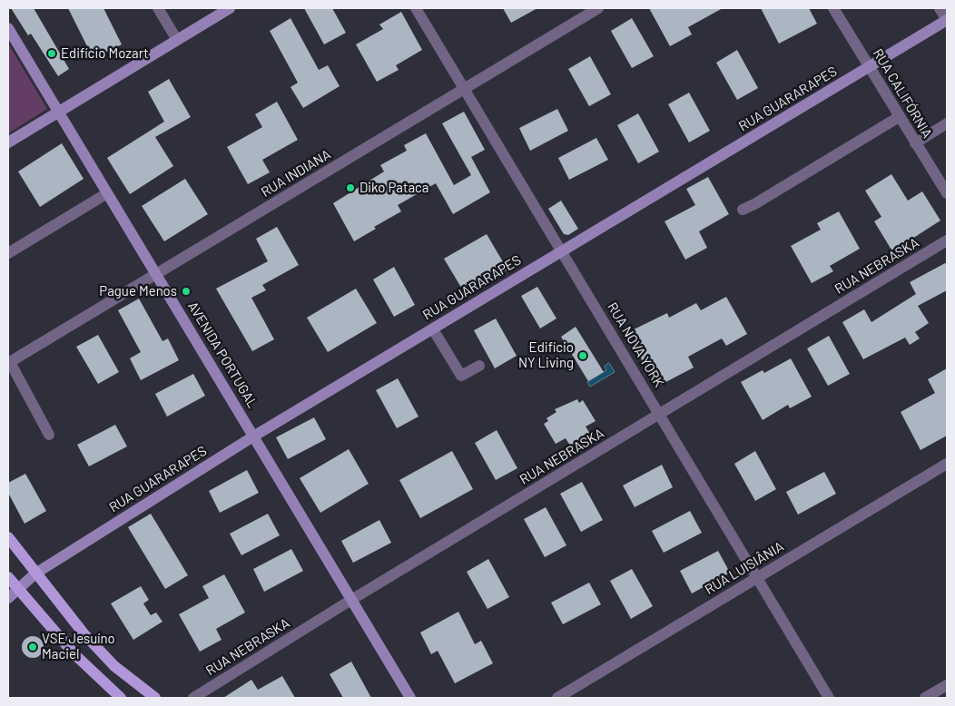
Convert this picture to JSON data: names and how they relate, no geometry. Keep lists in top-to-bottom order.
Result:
{
  "streets": {
    "street": [
      "RUA CALIFÓRNIA",
      "RUA GUARARAPES",
      "RUA INDIANA",
      "RUA NEBRASKA",
      "RUA NOVA YORK",
      "AVENIDA PORTUGAL",
      "RUA LUISIÂNIA"
    ]
  },
  "crossings": [
    ["RUA CALIFÓRNIA", "RUA GUARARAPES"],
    ["RUA GUARARAPES", "RUA NOVA YORK"],
    ["RUA GUARARAPES", "AVENIDA PORTUGAL"],
    ["RUA INDIANA", "RUA NOVA YORK"],
    ["RUA INDIANA", "AVENIDA PORTUGAL"],
    ["RUA NEBRASKA", "RUA NOVA YORK"],
    ["RUA NEBRASKA", "AVENIDA PORTUGAL"],
    ["RUA NOVA YORK", "RUA LUISIÂNIA"]
  ],
  "places": [
    "Edifício Mozart",
    "Diko Pataca",
    "Pague Menos",
    "Edifício NY Living",
    "VSE Jesuíno Maciel"
  ]
}
